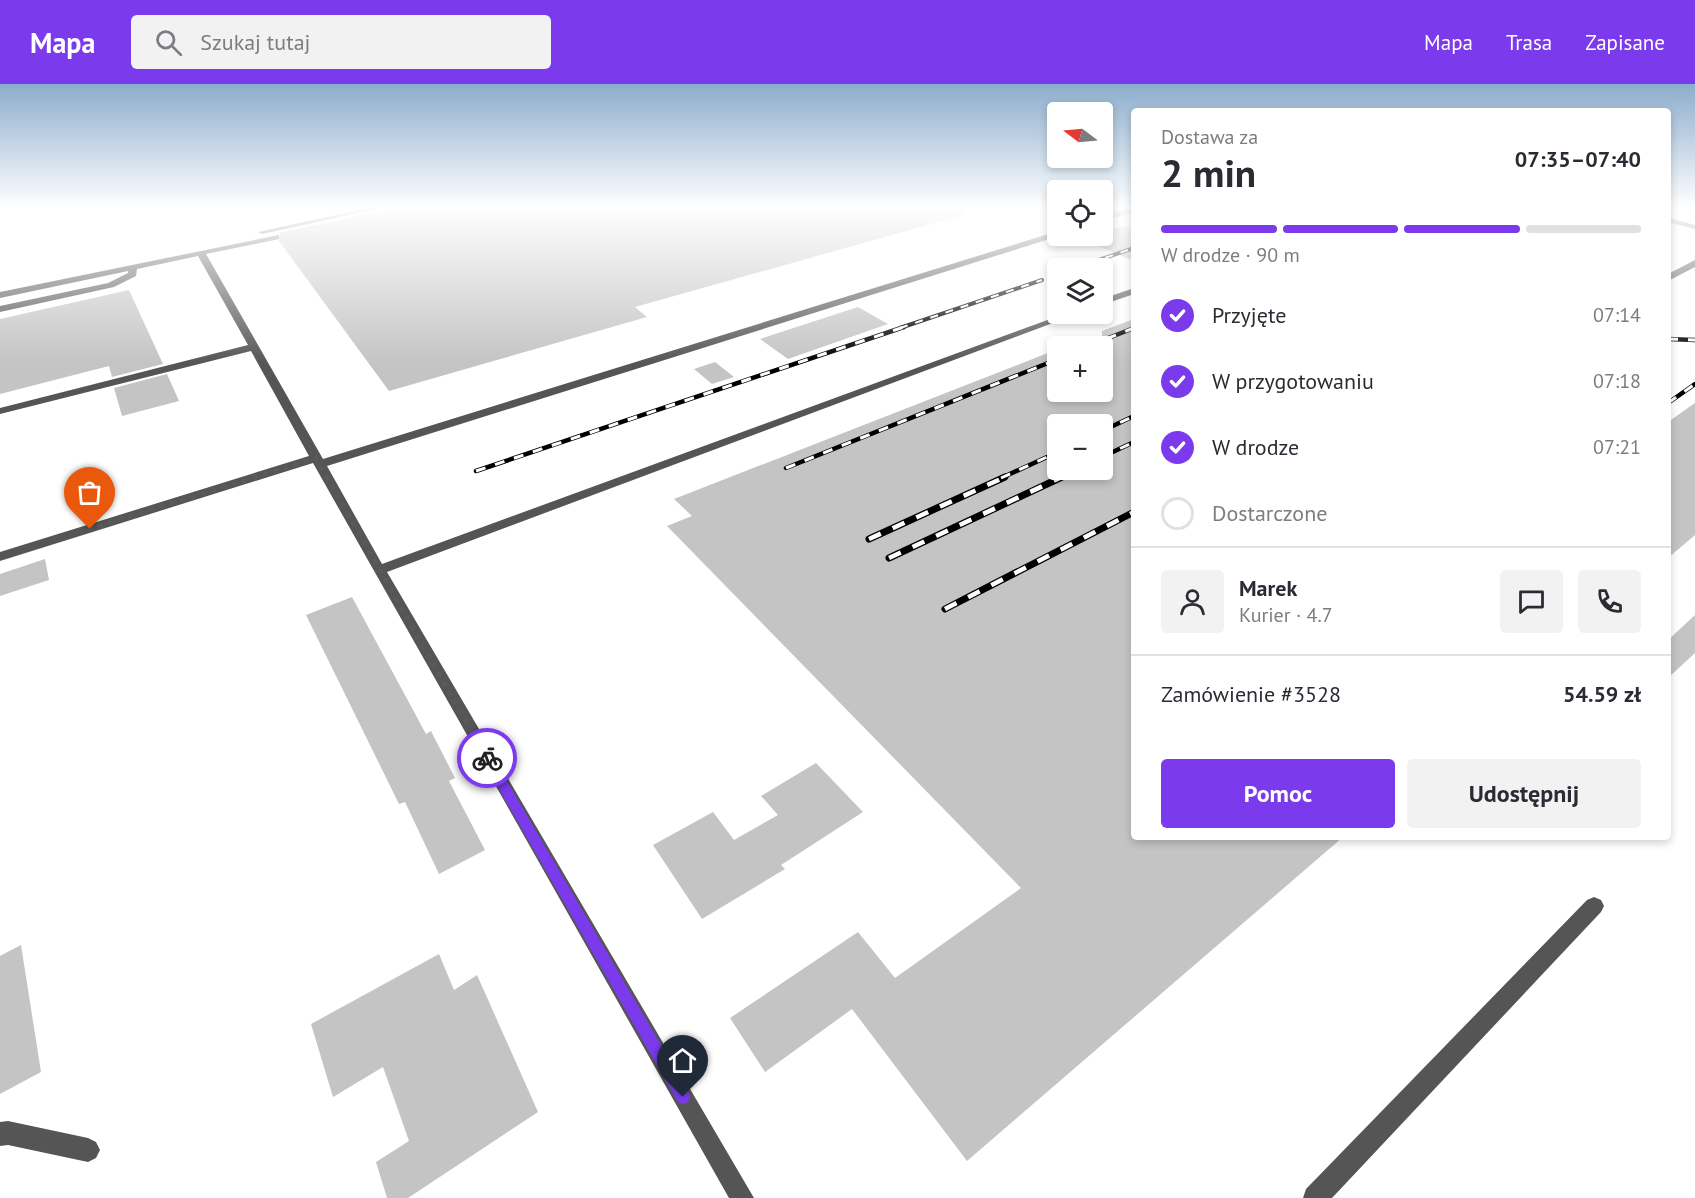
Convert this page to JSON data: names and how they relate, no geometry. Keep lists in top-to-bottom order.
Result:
{
  "north": "left",
  "page": {
    "header": "Mapa",
    "search": "Szukaj tutaj",
    "nav": ["Mapa", "Trasa", "Zapisane"],
    "map_buttons": ["+", "−"],
    "heading": ["2 min", "Dostawa za", "07:35–07:40"],
    "panel": [
      "Marek",
      "Kurier · 4.7",
      "Zamówienie #3528",
      "54.59 zł"
    ],
    "bar": "W drodze · 90 m",
    "list": [
      ["Przyjęte", "07:14"],
      ["W przygotowaniu", "07:18"],
      ["W drodze", "07:21"],
      "Dostarczone"
    ],
    "buttons": ["Pomoc", "Udostępnij"]
  }
}
